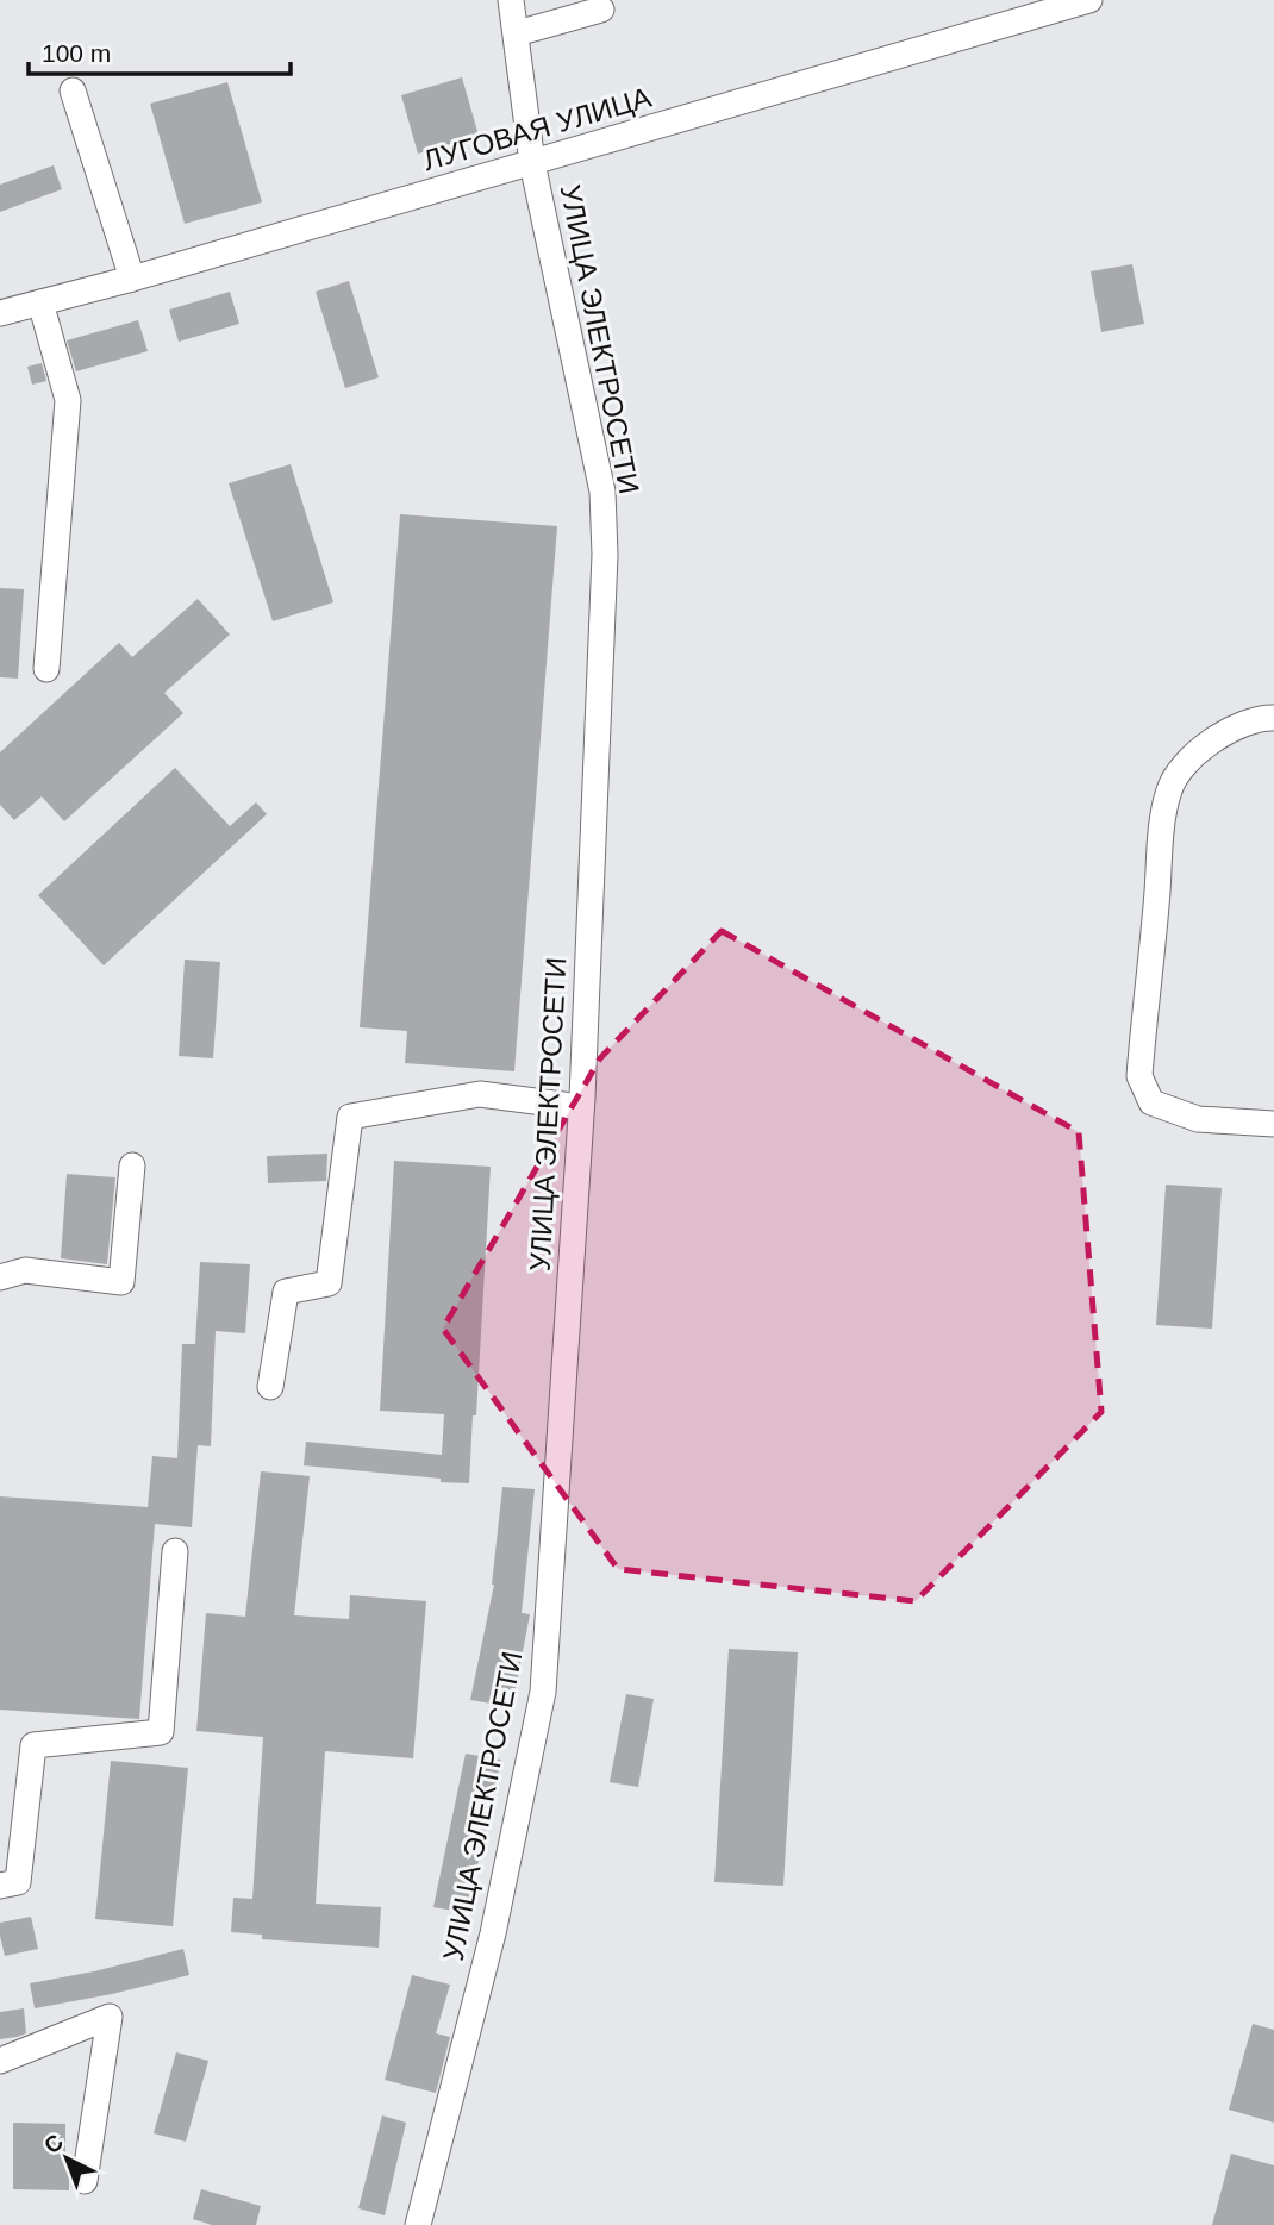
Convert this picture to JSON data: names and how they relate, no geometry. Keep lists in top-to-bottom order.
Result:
{
  "streets": {
    "street": ["ЛУГОВАЯ УЛИЦА", "УЛИЦА ЭЛЕКТРОСЕТИ"]
  },
  "crossings": [
    ["ЛУГОВАЯ УЛИЦА", "УЛИЦА ЭЛЕКТРОСЕТИ"]
  ],
  "scale_bar": "100 m",
  "north": "top left"
}
